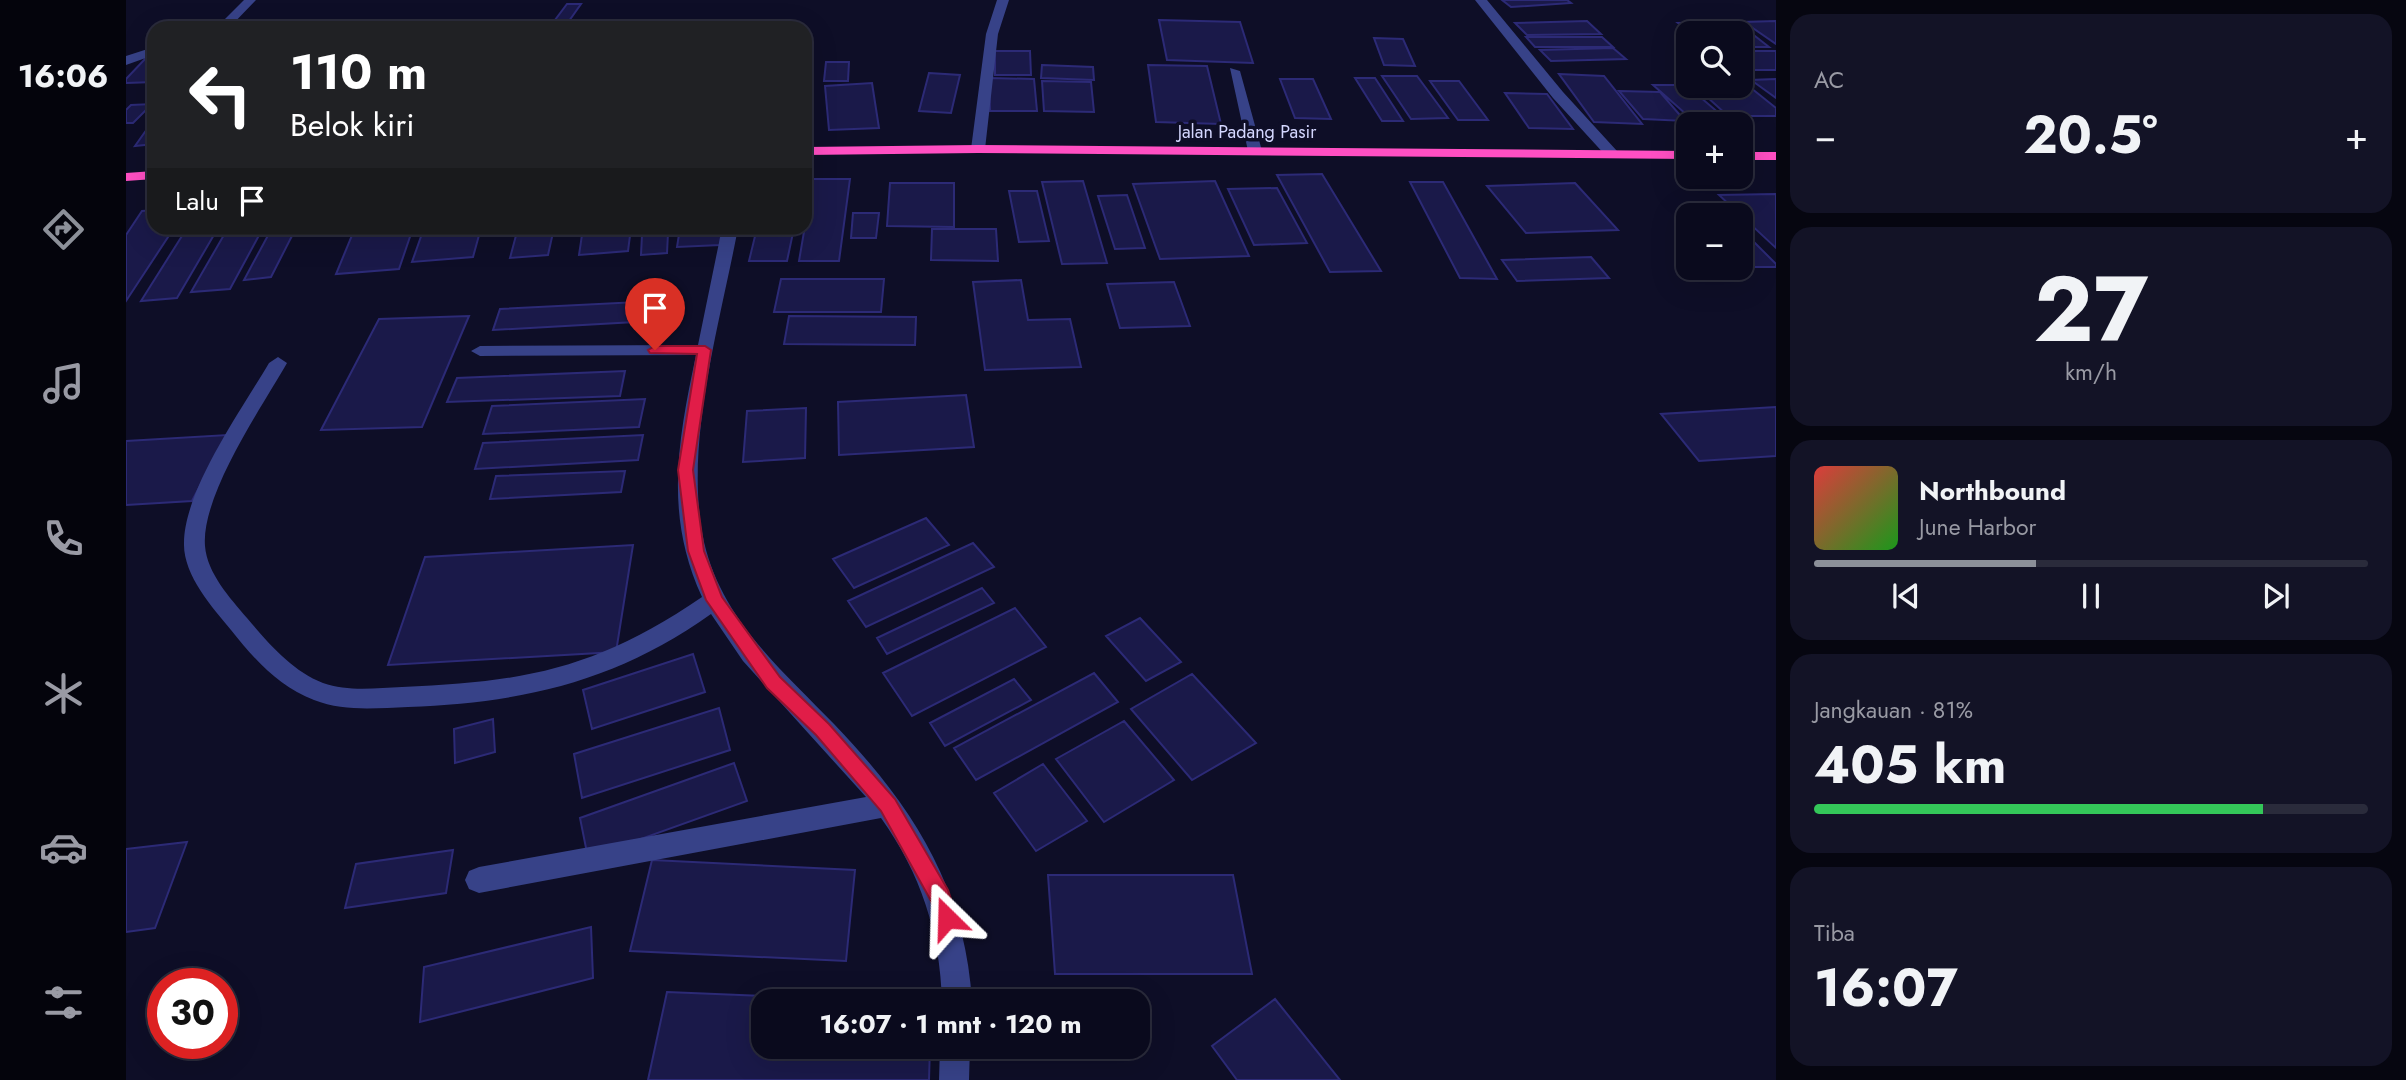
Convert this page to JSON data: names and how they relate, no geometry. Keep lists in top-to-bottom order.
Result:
{
  "streets": {
    "highway": ["Jalan Padang Pasir"]
  },
  "page": {
    "tabs": "16:06",
    "tile": [
      "AC",
      ["27", "km/h"],
      ["Jangkauan · 81%", "405 km"],
      ["Tiba", "16:07"]
    ],
    "map_buttons": ["+", "−"],
    "turn": ["110 m", "Belok kiri"],
    "heat": ["−", "20.5°", "+"],
    "then": "Lalu",
    "song": ["Northbound", "June Harbor"],
    "limit": "30",
    "trip": "16:07 · 1 mnt · 120 m"
  }
}
